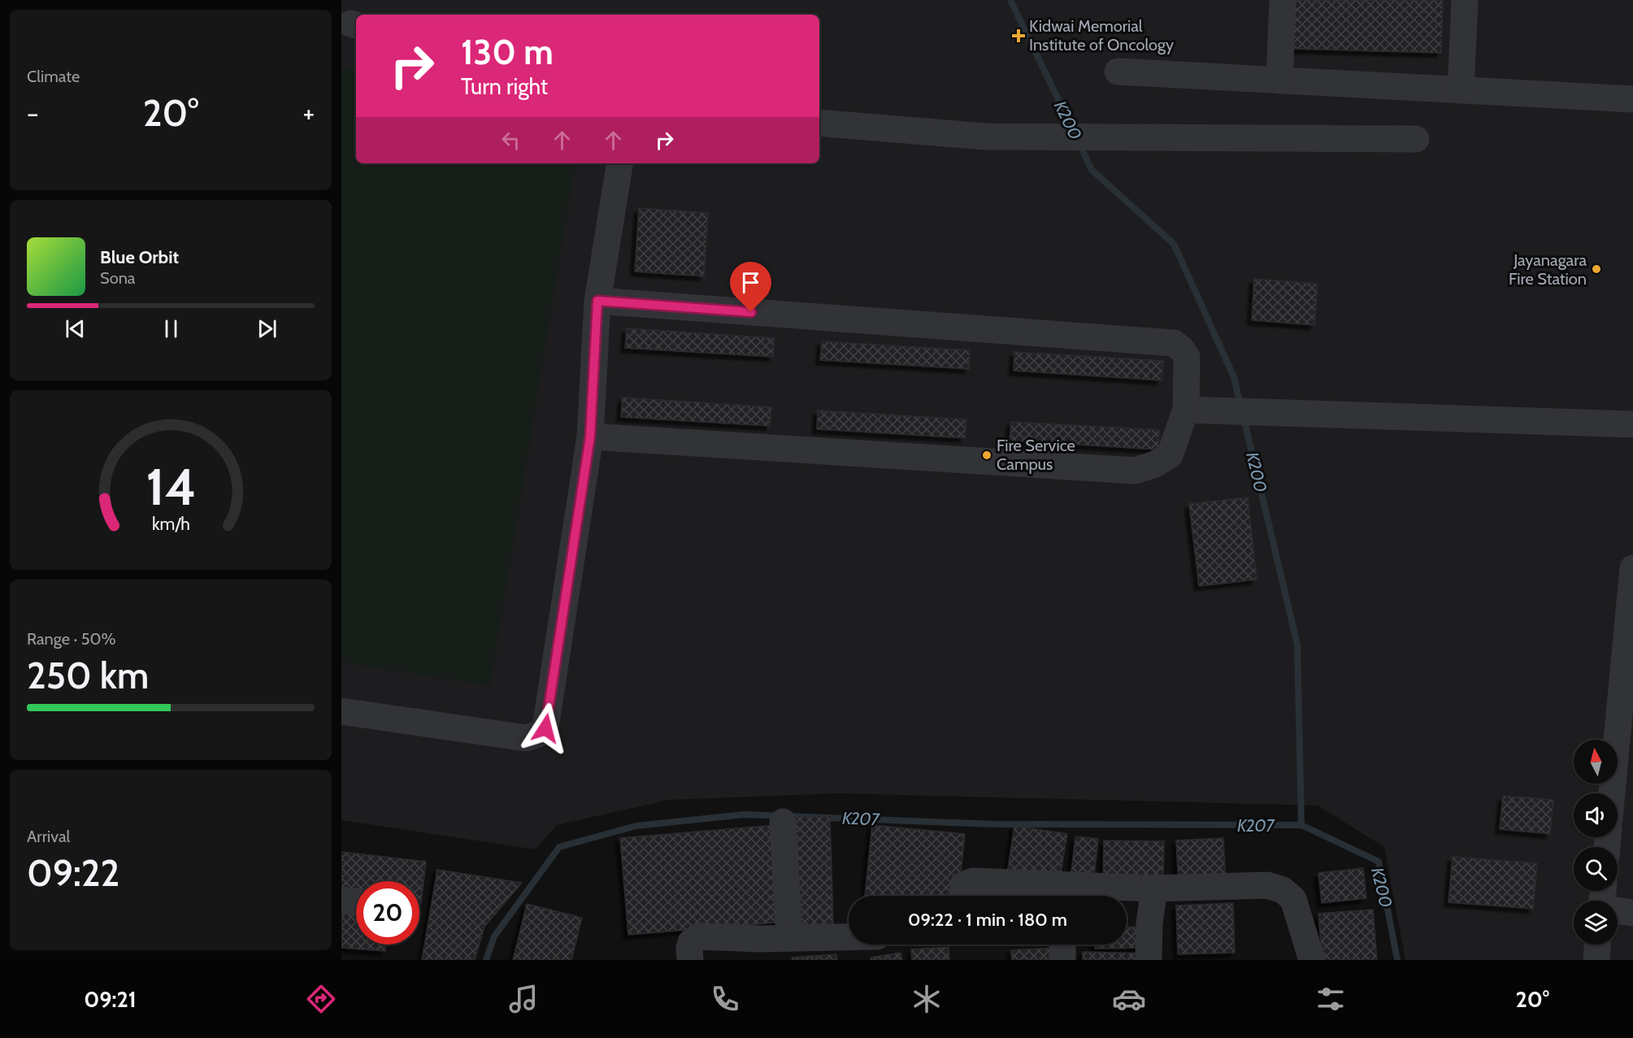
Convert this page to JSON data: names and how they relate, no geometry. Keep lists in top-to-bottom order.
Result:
{
  "water": ["K200", "K207"],
  "places": {
    "health": ["Kidwai Memorial Institute of Oncology"],
    "other": ["Jayanagara Fire Station", "Fire Service Campus"]
  },
  "north": "top",
  "page": {
    "tile": [
      "Climate",
      ["Range · 50%", "250 km"],
      ["Arrival", "09:22"]
    ],
    "turn": ["130 m", "Turn right"],
    "heat": ["−", "20°", "+"],
    "song": ["Blue Orbit", "Sona"],
    "limit": "20",
    "trip": "09:22 · 1 min · 180 m",
    "tabs": ["09:21", "20°"],
    "gauge": ["14", "km/h"]
  }
}
